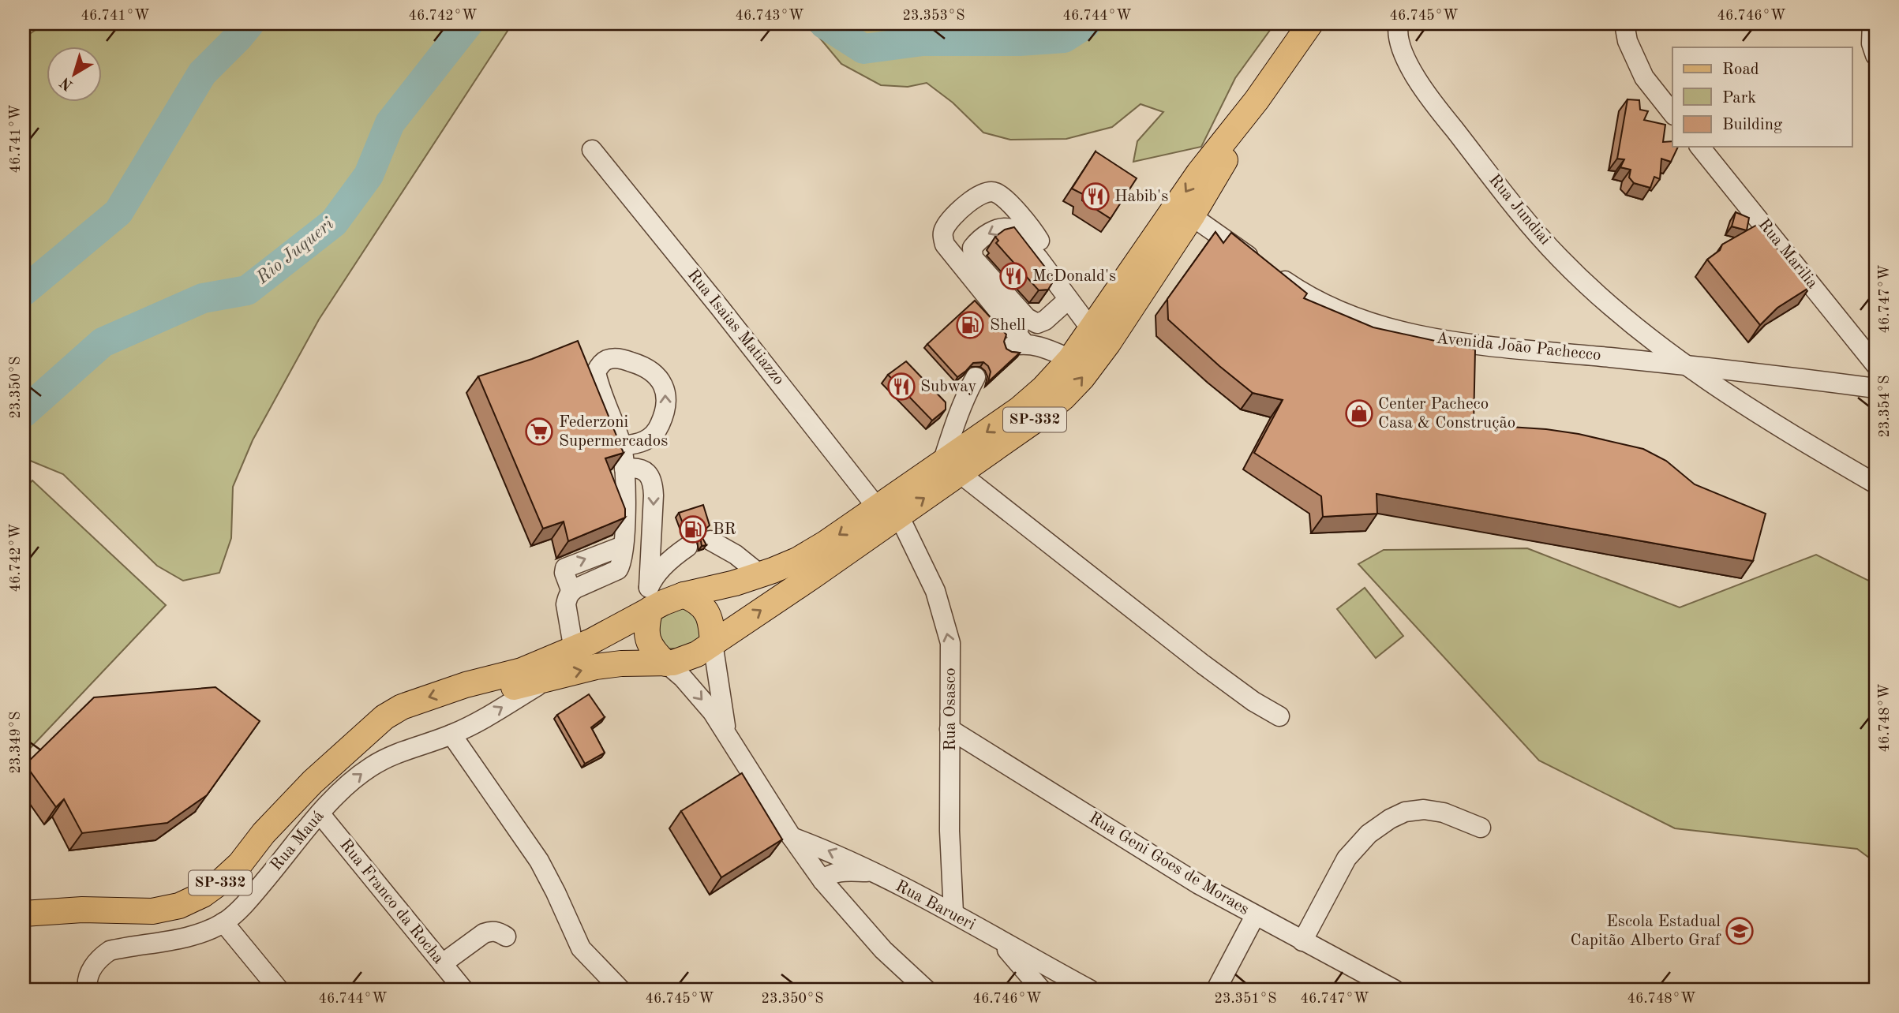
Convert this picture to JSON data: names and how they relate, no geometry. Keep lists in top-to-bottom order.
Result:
{
  "streets": {
    "main road": ["SP-332"],
    "street": [
      "Rua Jundiai",
      "Rua Marilia",
      "Rua Isaias Matiazzo",
      "Avenida João Pachecco",
      "Rua Osasco",
      "Rua Mauá",
      "Rua Geni Goes de Moraes",
      "Rua Franco da Rocha",
      "Rua Barueri"
    ]
  },
  "crossings": [
    ["Rua Jundiai", "Avenida João Pachecco"],
    ["Rua Isaias Matiazzo", "SP-332"],
    ["Rua Isaias Matiazzo", "Rua Osasco"],
    ["Avenida João Pachecco", "SP-332"],
    ["SP-332", "Rua Osasco"],
    ["SP-332", "Rua Mauá"],
    ["Rua Osasco", "Rua Geni Goes de Moraes"],
    ["Rua Osasco", "Rua Barueri"],
    ["Rua Mauá", "Rua Franco da Rocha"]
  ],
  "one_way": ["Rua Osasco", "Rua Mauá"],
  "water": ["Rio Juqueri"],
  "places": {
    "restaurant": ["Habib's", "McDonald's", "Subway"],
    "fuel station": ["Shell", "BR"],
    "shop": ["Center Pacheco Casa & Construção"],
    "supermarket": ["Federzoni Supermercados"],
    "school or university": ["Escola Estadual Capitão Alberto Graf"]
  },
  "legend": ["Road", "Park", "Building"],
  "north": "bottom left",
  "coordinates": [
    "46.741°W",
    "46.742°W",
    "46.743°W",
    "23.353°S",
    "46.744°W",
    "46.745°W",
    "46.746°W",
    "46.747°W",
    "23.350°S",
    "23.354°S",
    "46.748°W",
    "23.349°S",
    "23.351°S"
  ]
}
